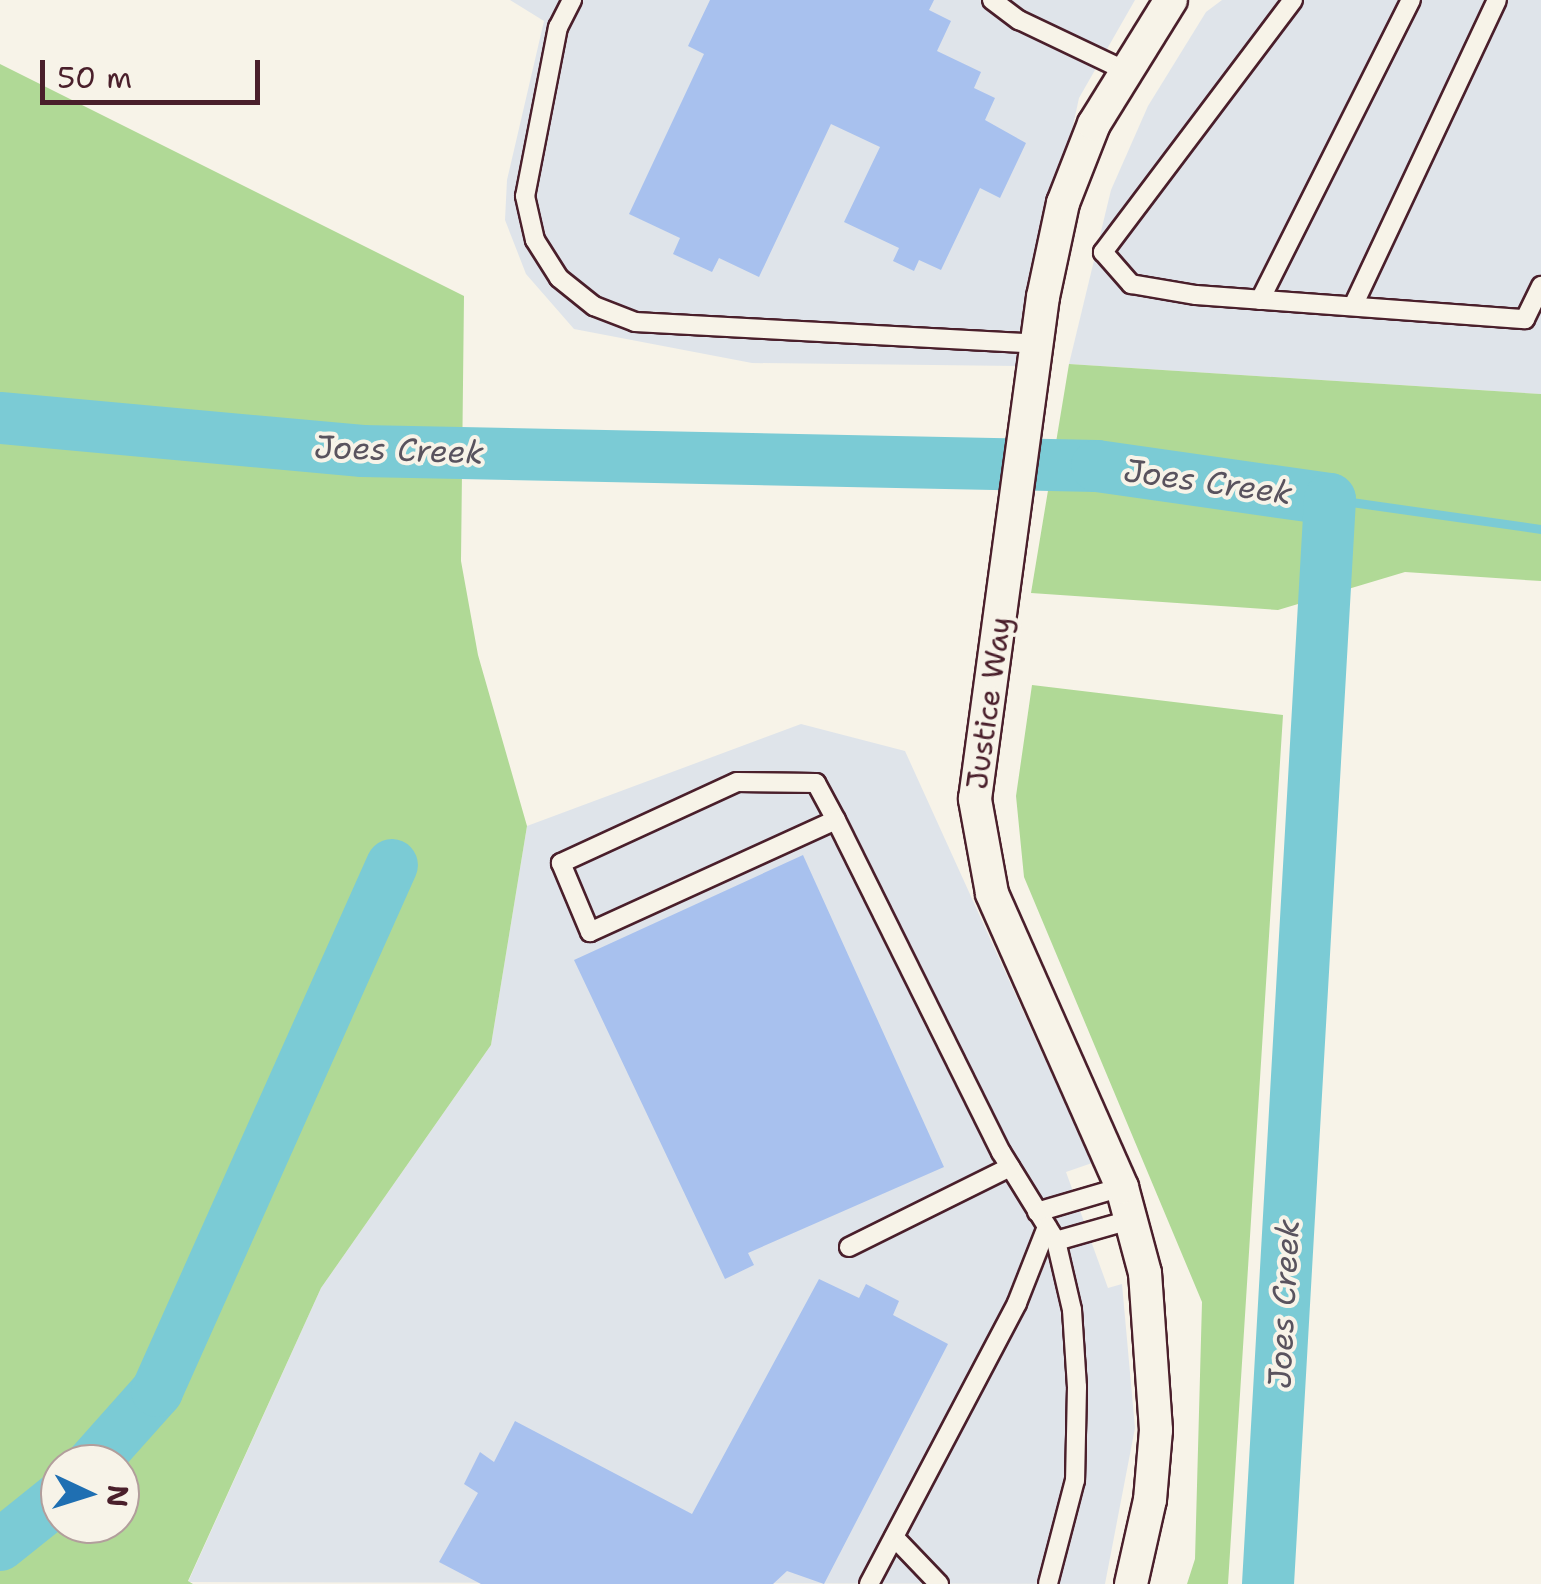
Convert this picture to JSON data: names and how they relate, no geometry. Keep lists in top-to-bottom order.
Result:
{
  "streets": {
    "street": ["Justice Way"]
  },
  "water": ["Joes Creek"],
  "scale_bar": "50 m",
  "north": "right"
}
